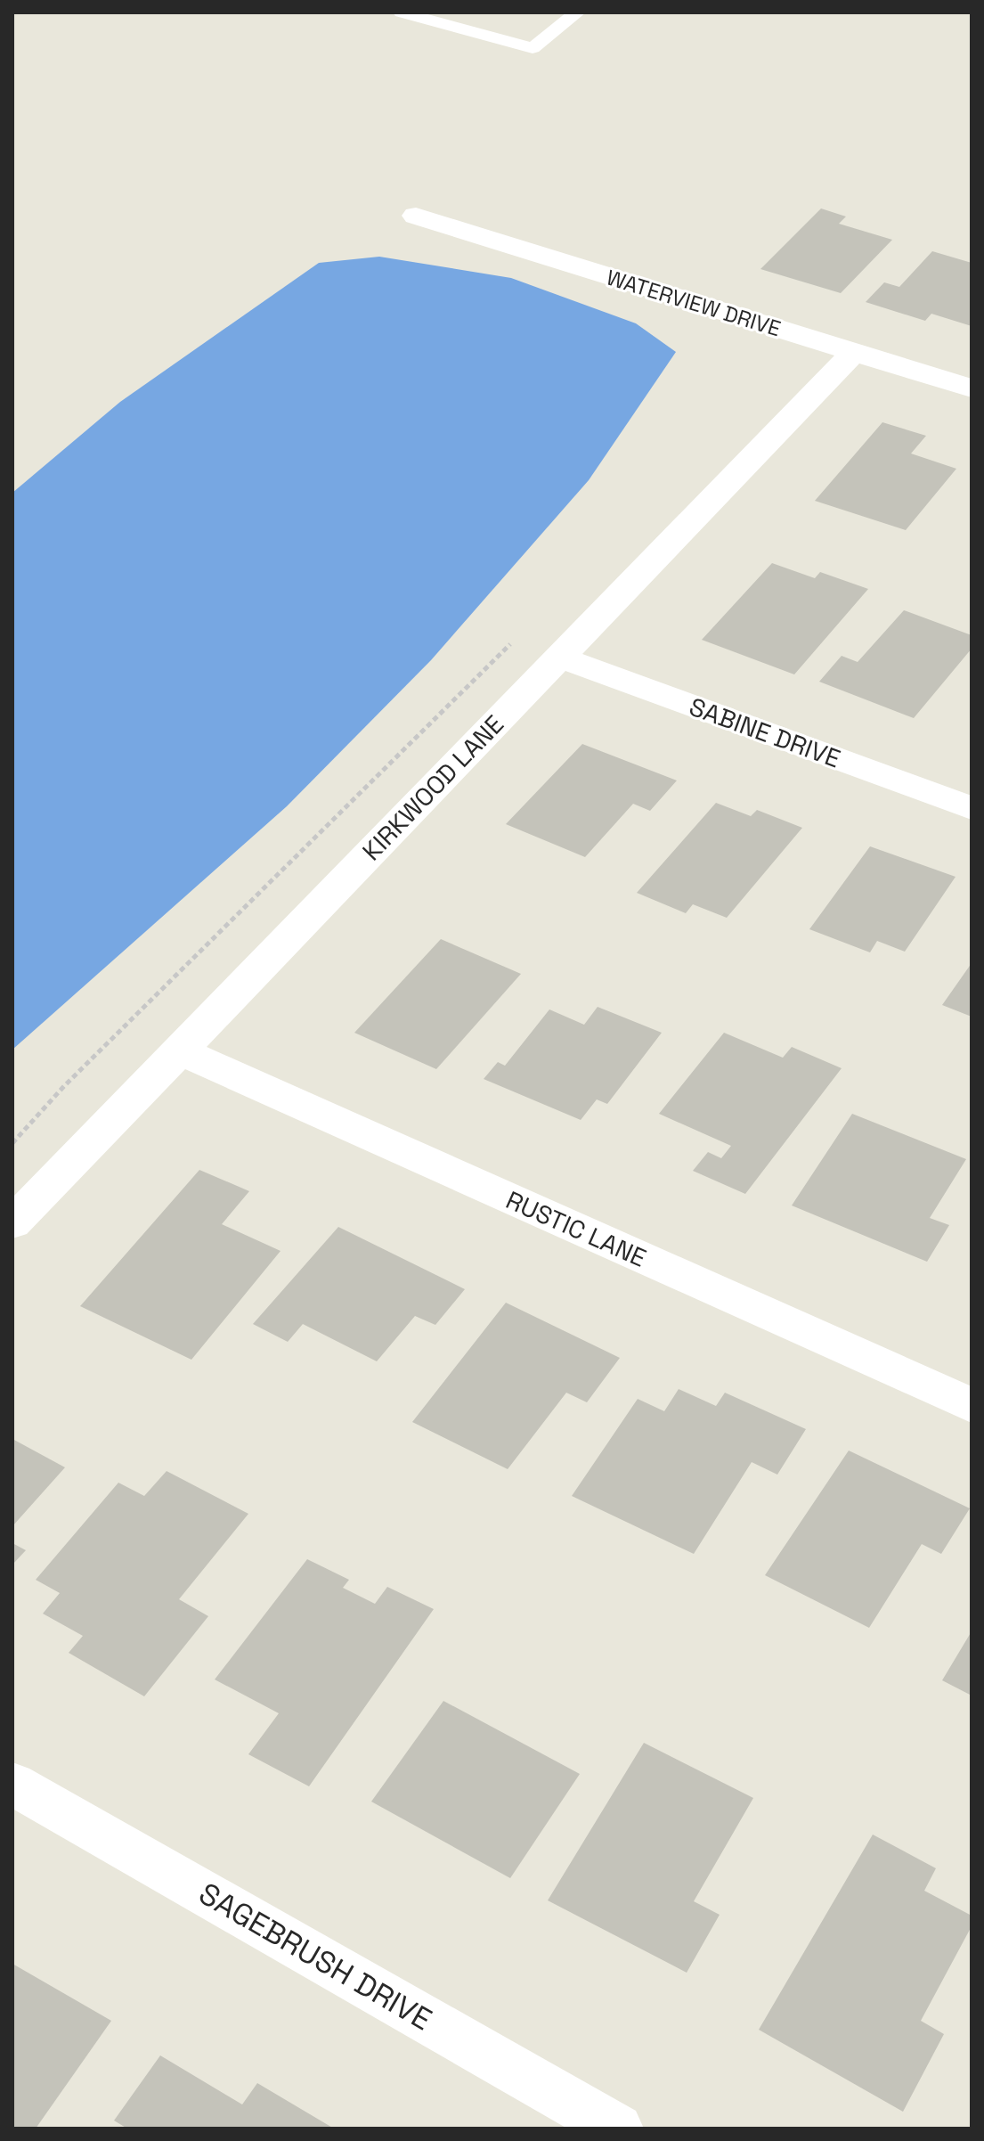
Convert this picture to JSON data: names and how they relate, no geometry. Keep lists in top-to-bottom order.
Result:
{
  "streets": {
    "street": [
      "WATERVIEW DRIVE",
      "SABINE DRIVE",
      "KIRKWOOD LANE",
      "RUSTIC LANE",
      "SAGEBRUSH DRIVE"
    ]
  },
  "crossings": [
    ["WATERVIEW DRIVE", "KIRKWOOD LANE"],
    ["SABINE DRIVE", "KIRKWOOD LANE"],
    ["KIRKWOOD LANE", "RUSTIC LANE"]
  ]
}
